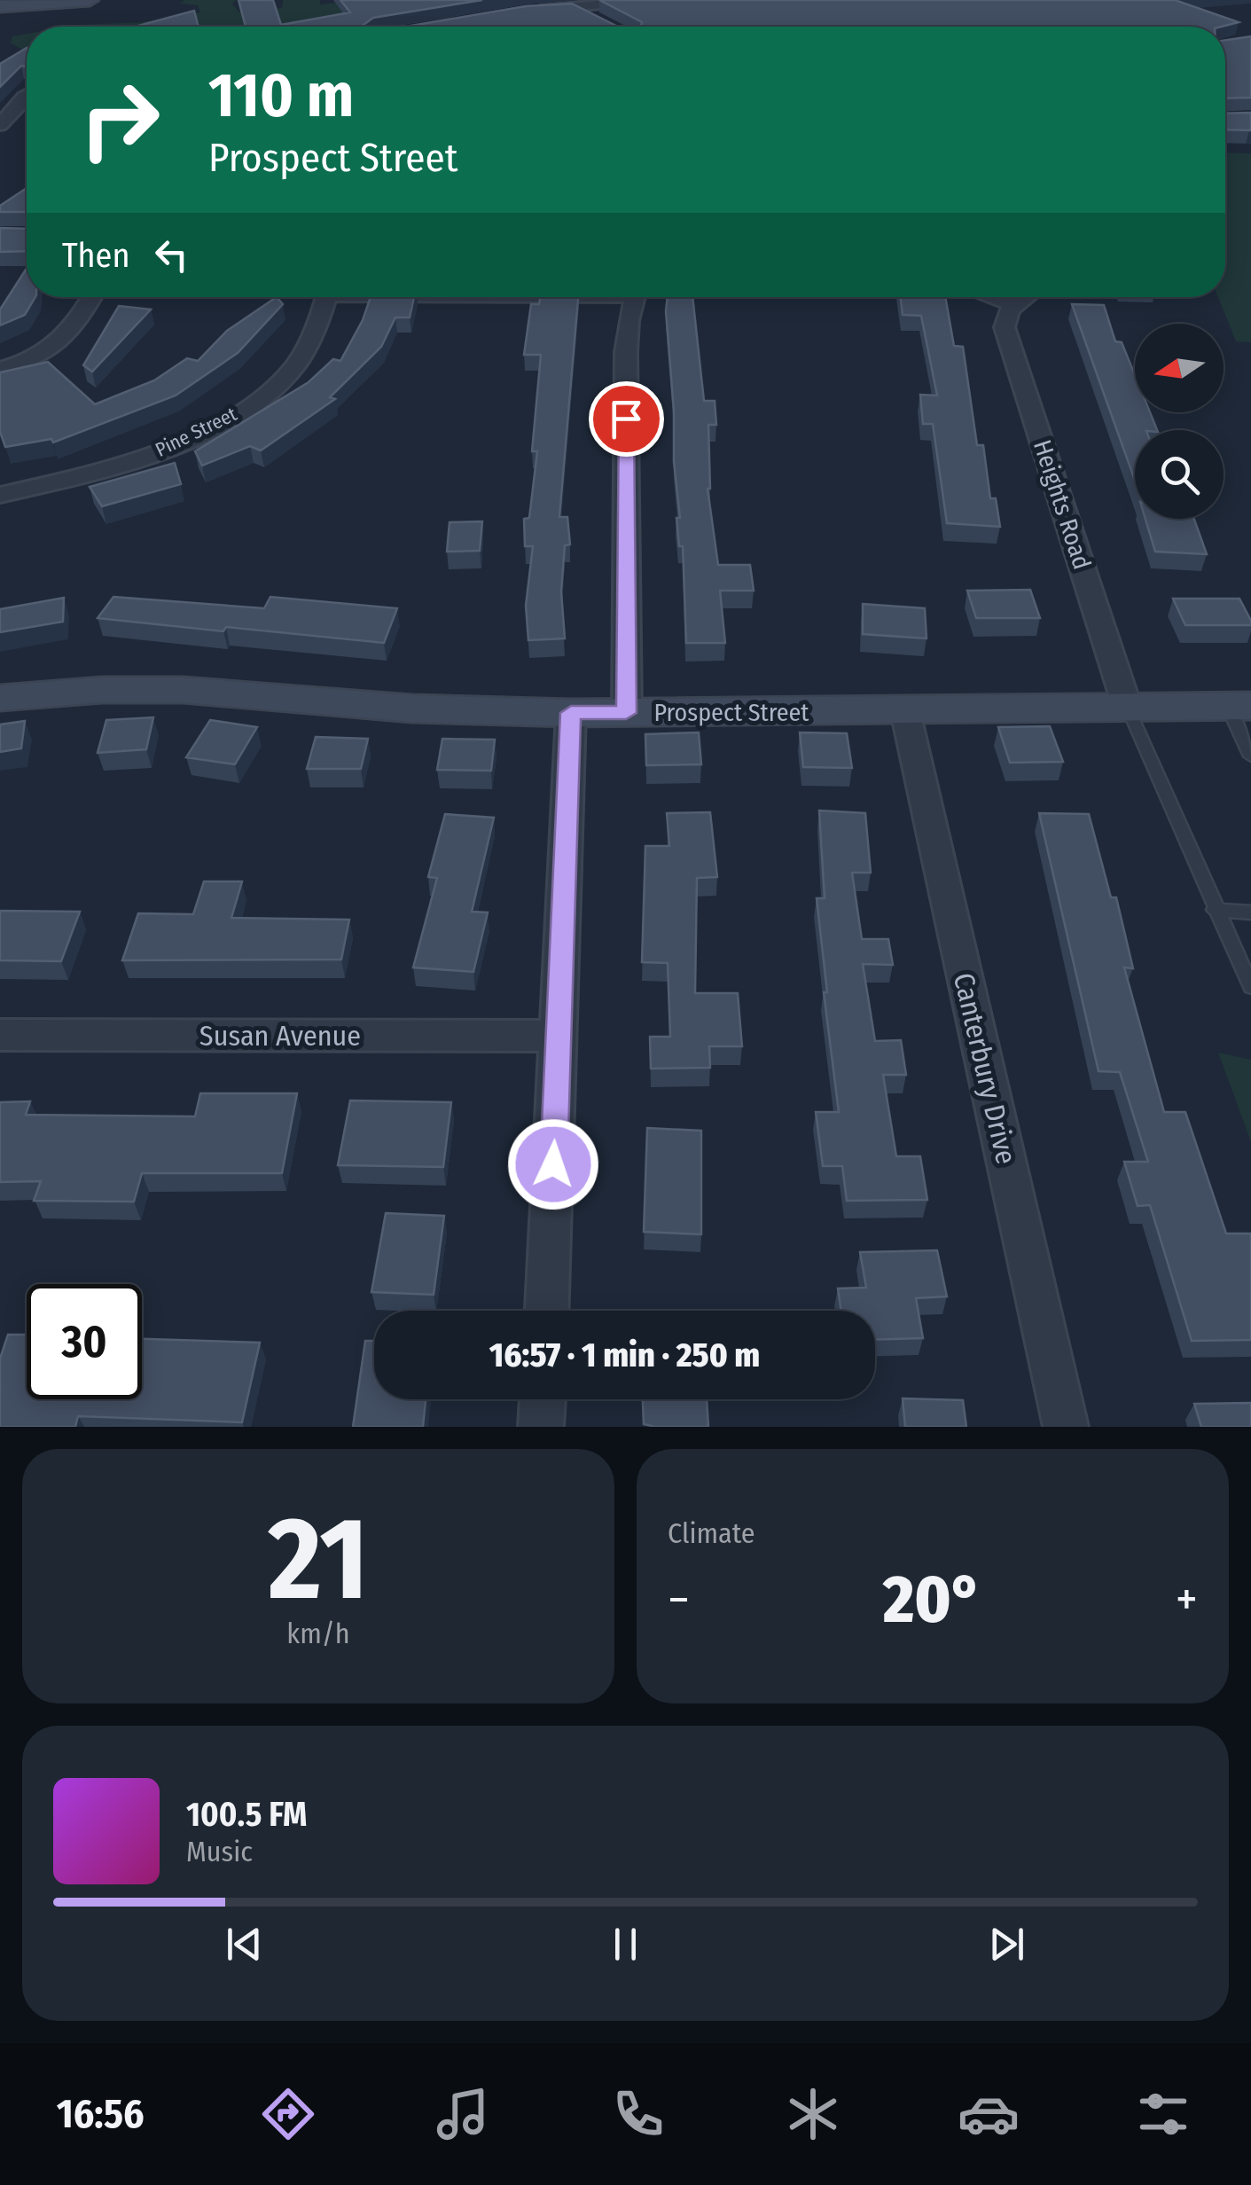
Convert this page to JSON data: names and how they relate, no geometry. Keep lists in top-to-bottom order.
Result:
{
  "streets": {
    "main road": ["Prospect Street"],
    "street": [
      "Pine Street",
      "Heights Road",
      "Susan Avenue",
      "Canterbury Drive"
    ]
  },
  "crossings": [
    ["Heights Road", "Prospect Street"],
    ["Prospect Street", "Canterbury Drive"]
  ],
  "north": "left",
  "page": {
    "turn": ["110 m", "Prospect Street"],
    "then": "Then",
    "limit": "30",
    "trip": "16:57 · 1 min · 250 m",
    "tile": [
      ["21", "km/h"],
      "Climate"
    ],
    "heat": ["−", "20°", "+"],
    "song": ["100.5 FM", "Music"],
    "tabs": "16:56"
  }
}
